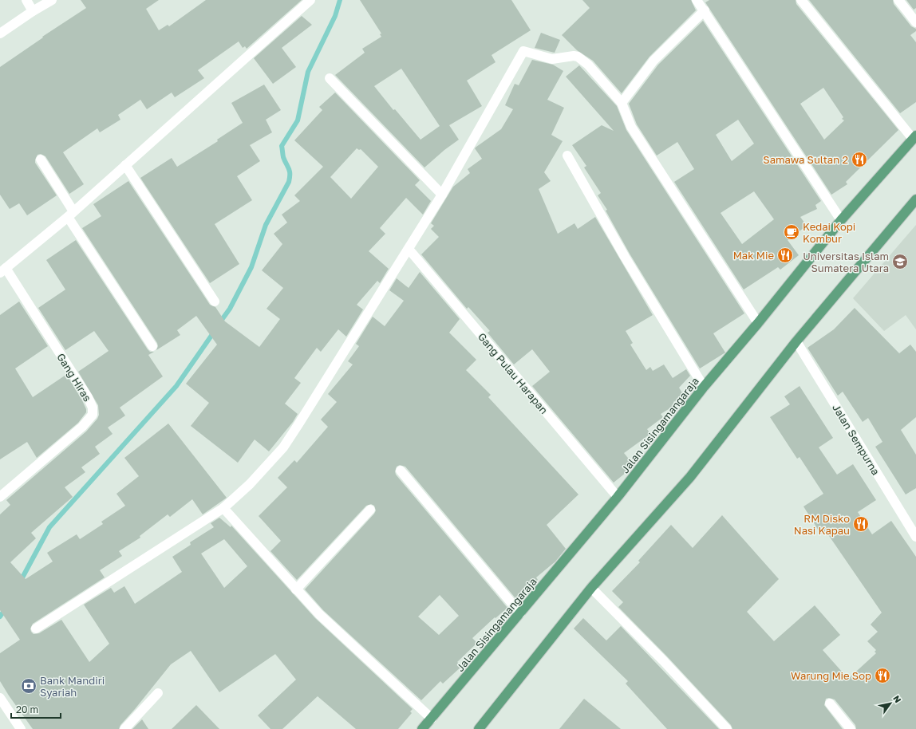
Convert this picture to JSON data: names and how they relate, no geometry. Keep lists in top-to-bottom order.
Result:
{
  "streets": {
    "main road": ["Jalan Sisingamangaraja"],
    "street": ["Gang Pulau Harapan", "Gang Hiras", "Jalan Sempurna"]
  },
  "crossings": [
    ["Gang Pulau Harapan", "Jalan Sisingamangaraja"]
  ],
  "places": {
    "restaurant": [
      "Samawa Sultan 2",
      "Mak Mie",
      "RM Disko Nasi Kapau",
      "Warung Mie Sop"
    ],
    "cafe": ["Kedai Kopi Kombur"],
    "school or university": ["Universitas Islam Sumatera Utara"],
    "bank": ["Bank Mandiri Syariah"]
  },
  "scale_bar": "20 m",
  "north": "top right"
}
